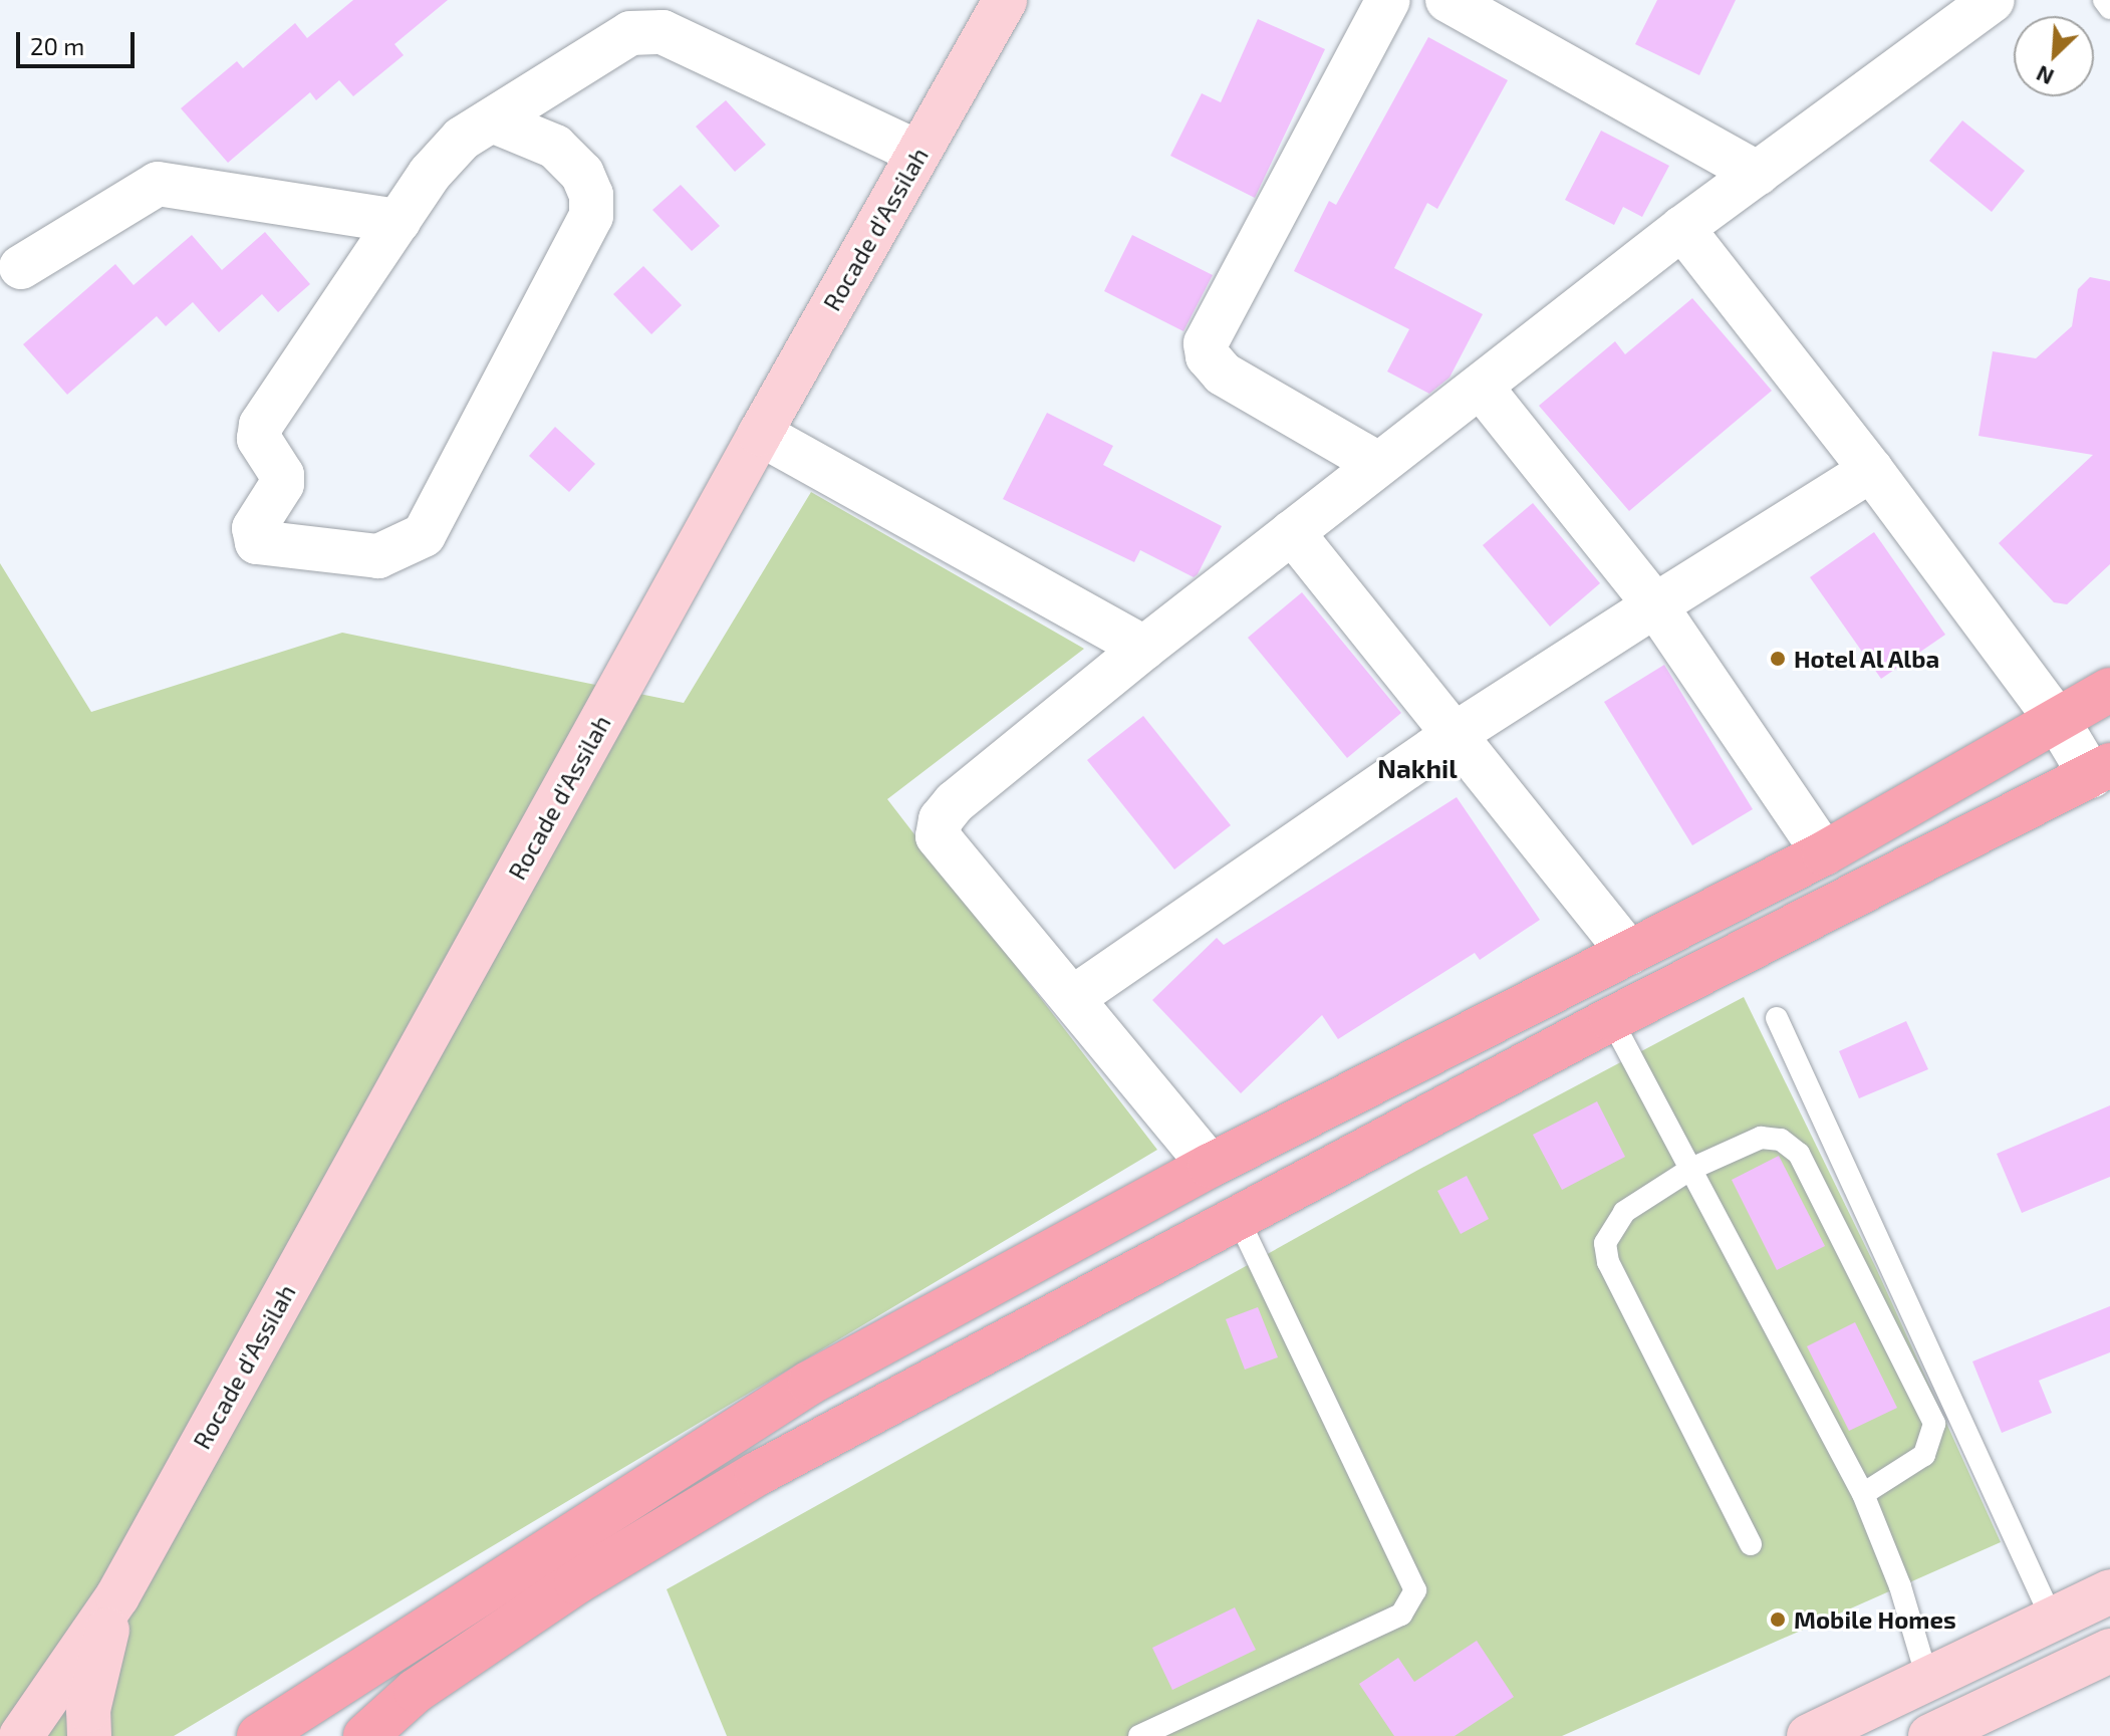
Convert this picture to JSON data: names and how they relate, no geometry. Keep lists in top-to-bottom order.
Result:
{
  "streets": {
    "street": ["Rocade d'Assilah"]
  },
  "districts": ["Nakhil"],
  "places": ["Hotel Al Alba", "Mobile Homes"],
  "scale_bar": "20 m",
  "north": "bottom left"
}
